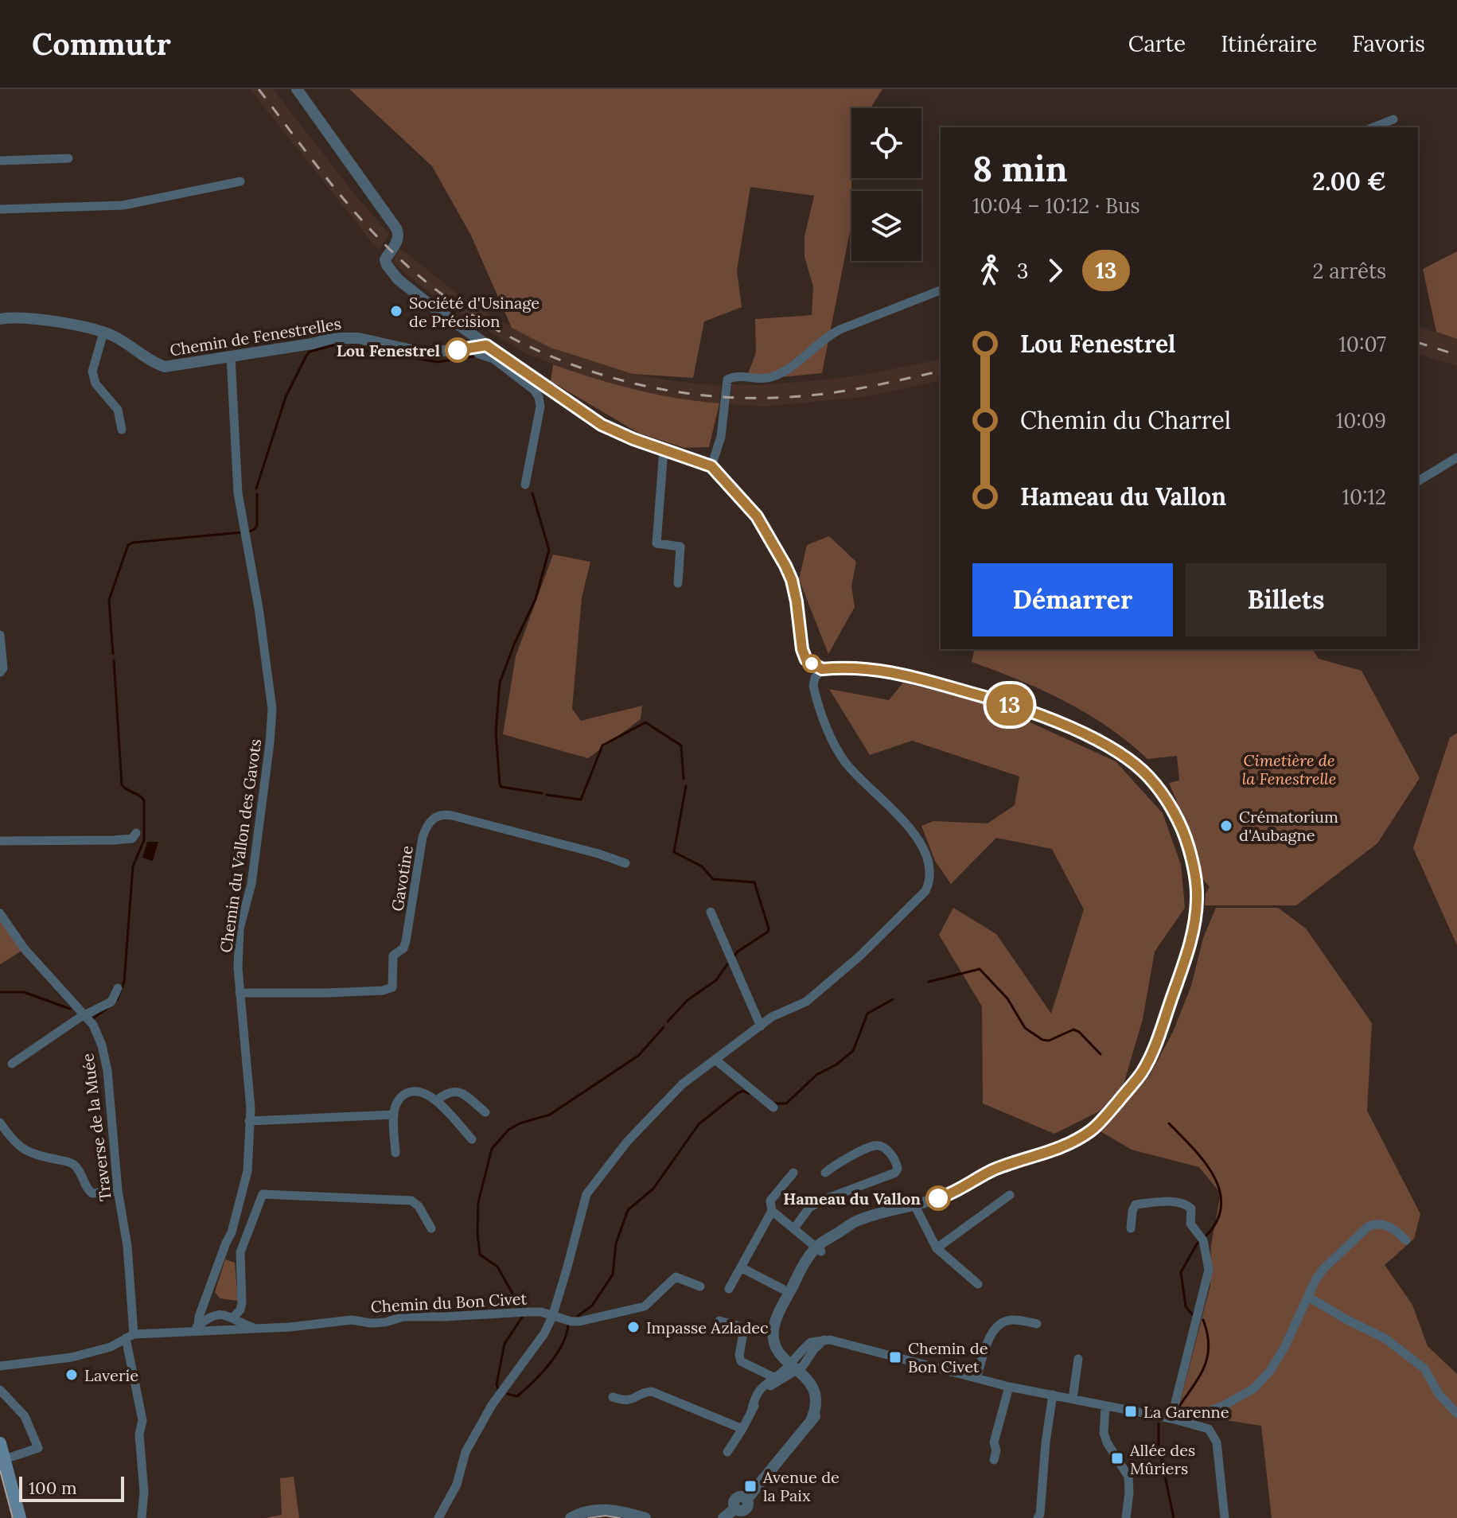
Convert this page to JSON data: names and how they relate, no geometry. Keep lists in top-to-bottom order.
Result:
{
  "streets": {
    "street": [
      "Chemin de Fenestrelles",
      "Chemin du Vallon des Gavots",
      "Gavotine",
      "Traverse de la Muée",
      "Chemin du Bon Civet"
    ]
  },
  "crossings": [
    ["Chemin de Fenestrelles", "Chemin du Vallon des Gavots"],
    ["Chemin du Vallon des Gavots", "Gavotine"],
    ["Chemin du Vallon des Gavots", "Chemin du Bon Civet"],
    ["Traverse de la Muée", "Chemin du Bon Civet"]
  ],
  "parks": ["Cimetière de la Fenestrelle"],
  "places": {
    "other": [
      "Société d'Usinage de Précision",
      "Lou Fenestrel",
      "Crématorium d'Aubagne",
      "Hameau du Vallon",
      "Impasse Azladec",
      "Laverie"
    ],
    "transit": [
      "Chemin de Bon Civet",
      "La Garenne",
      "Allée des Mûriers",
      "Avenue de la Paix"
    ]
  },
  "lines": ["bus line 13"],
  "scale_bar": "100 m",
  "page": {
    "header": "Commutr",
    "nav": ["Carte", "Itinéraire", "Favoris"],
    "on_map": "13",
    "heading": ["8 min", "10:04 – 10:12 · Bus", "2.00 €"],
    "legs": ["3", "13", "2 arrêts"],
    "list": [
      {
        "name": "Lou Fenestrel",
        "value": "10:07"
      },
      {
        "name": "Chemin du Charrel",
        "value": "10:09"
      },
      {
        "name": "Hameau du Vallon",
        "value": "10:12"
      }
    ],
    "buttons": ["Démarrer", "Billets"],
    "scale": "100 m"
  }
}
